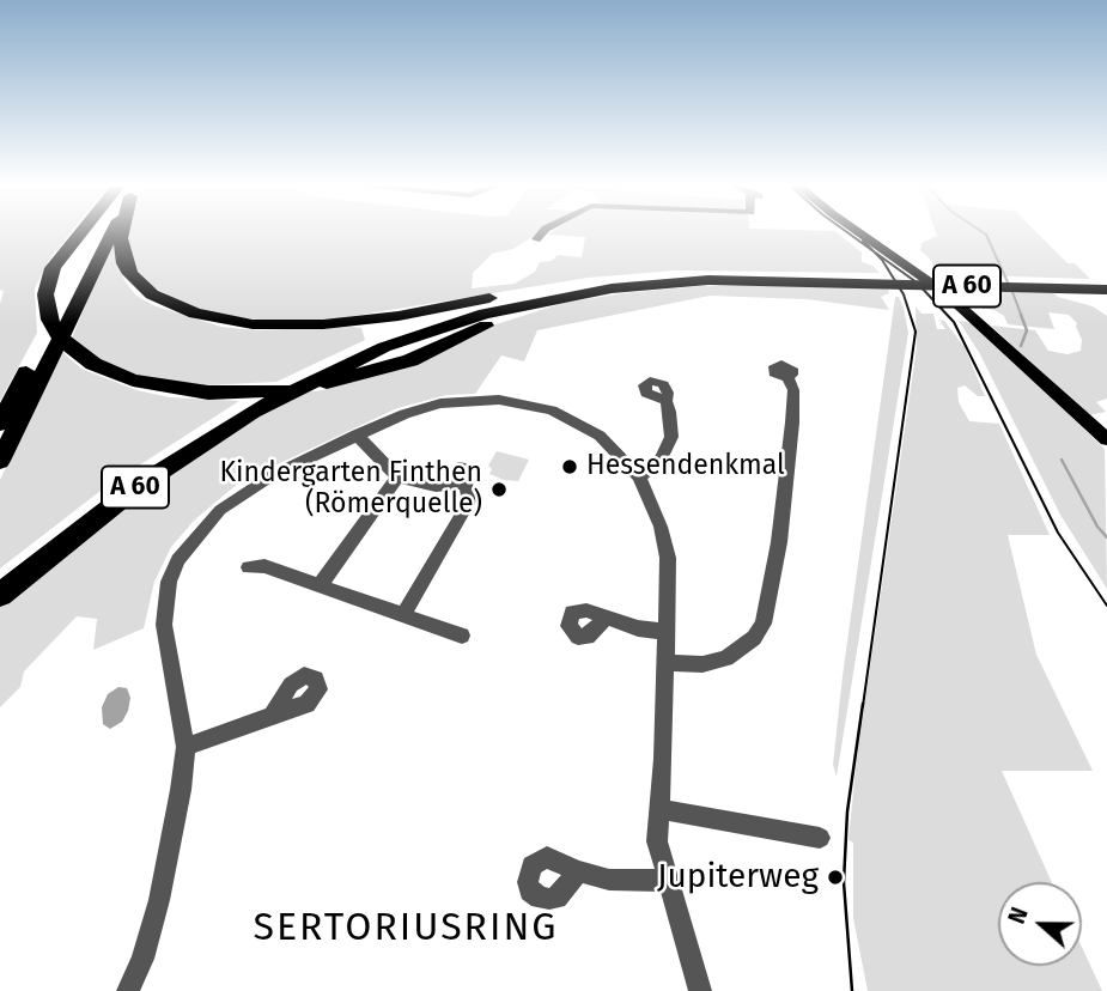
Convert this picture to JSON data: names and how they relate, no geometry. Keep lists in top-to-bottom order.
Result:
{
  "streets": {
    "highway": ["A 60"]
  },
  "districts": ["SERTORIUSRING"],
  "places": ["Hessendenkmal", "Kindergarten Finthen (Römerquelle)", "Jupiterweg"],
  "north": "left"
}
